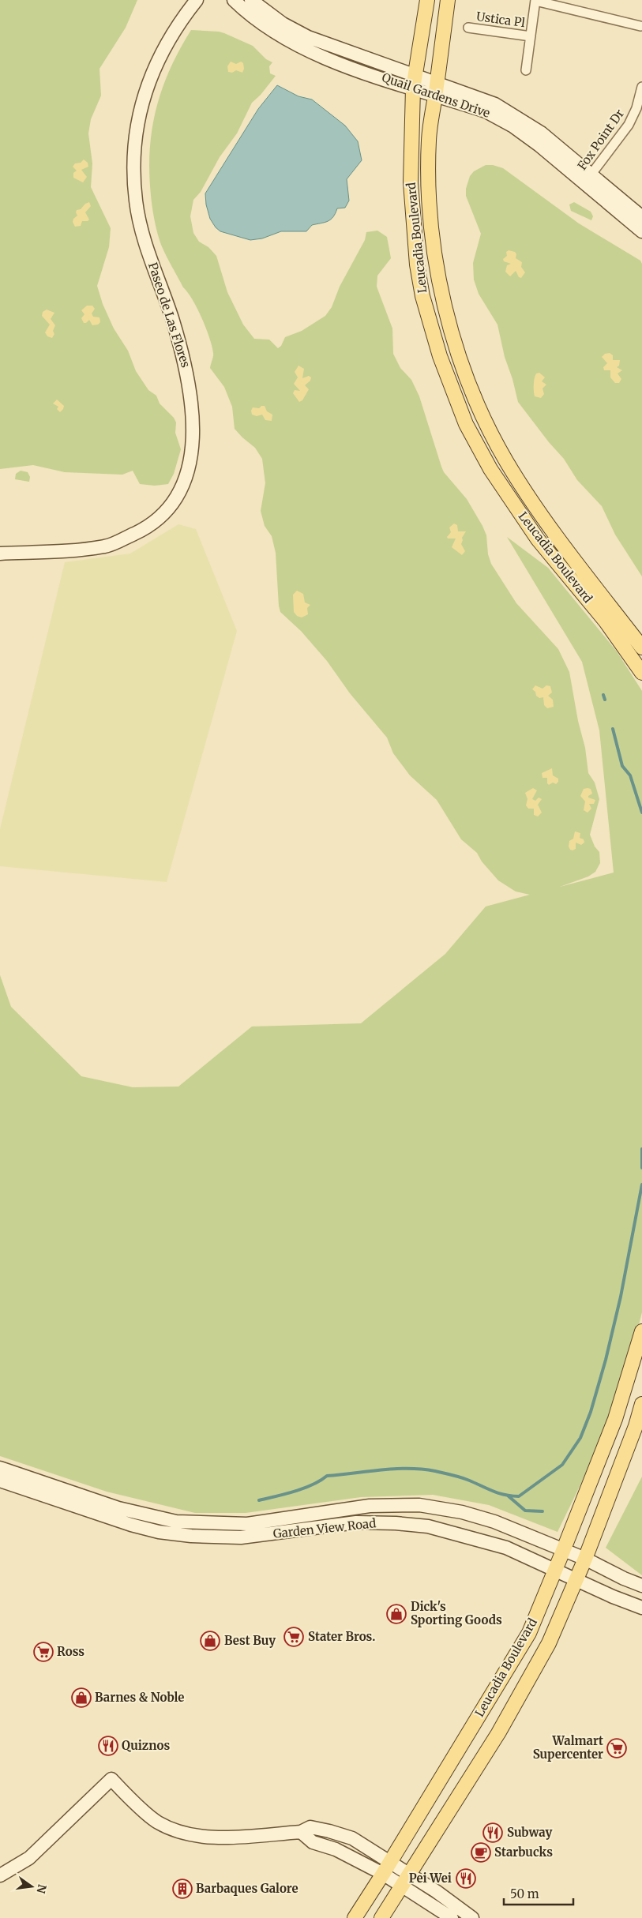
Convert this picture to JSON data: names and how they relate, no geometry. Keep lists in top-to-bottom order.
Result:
{
  "streets": {
    "main road": [
      "Quail Gardens Drive",
      "Leucadia Boulevard",
      "Paseo de Las Flores",
      "Garden View Road"
    ],
    "street": ["Ustica Pl", "Fox Point Dr"]
  },
  "crossings": [
    ["Quail Gardens Drive", "Fox Point Dr"],
    ["Quail Gardens Drive", "Leucadia Boulevard"],
    ["Leucadia Boulevard", "Garden View Road"]
  ],
  "places": {
    "shop": ["Dick's Sporting Goods", "Best Buy", "Barnes & Noble"],
    "supermarket": ["Stater Bros.", "Ross", "Walmart Supercenter"],
    "restaurant": ["Quiznos", "Subway", "Pei Wei"],
    "cafe": ["Starbucks"],
    "building": ["Barbaques Galore"]
  },
  "scale_bar": "50 m",
  "north": "right"
}
